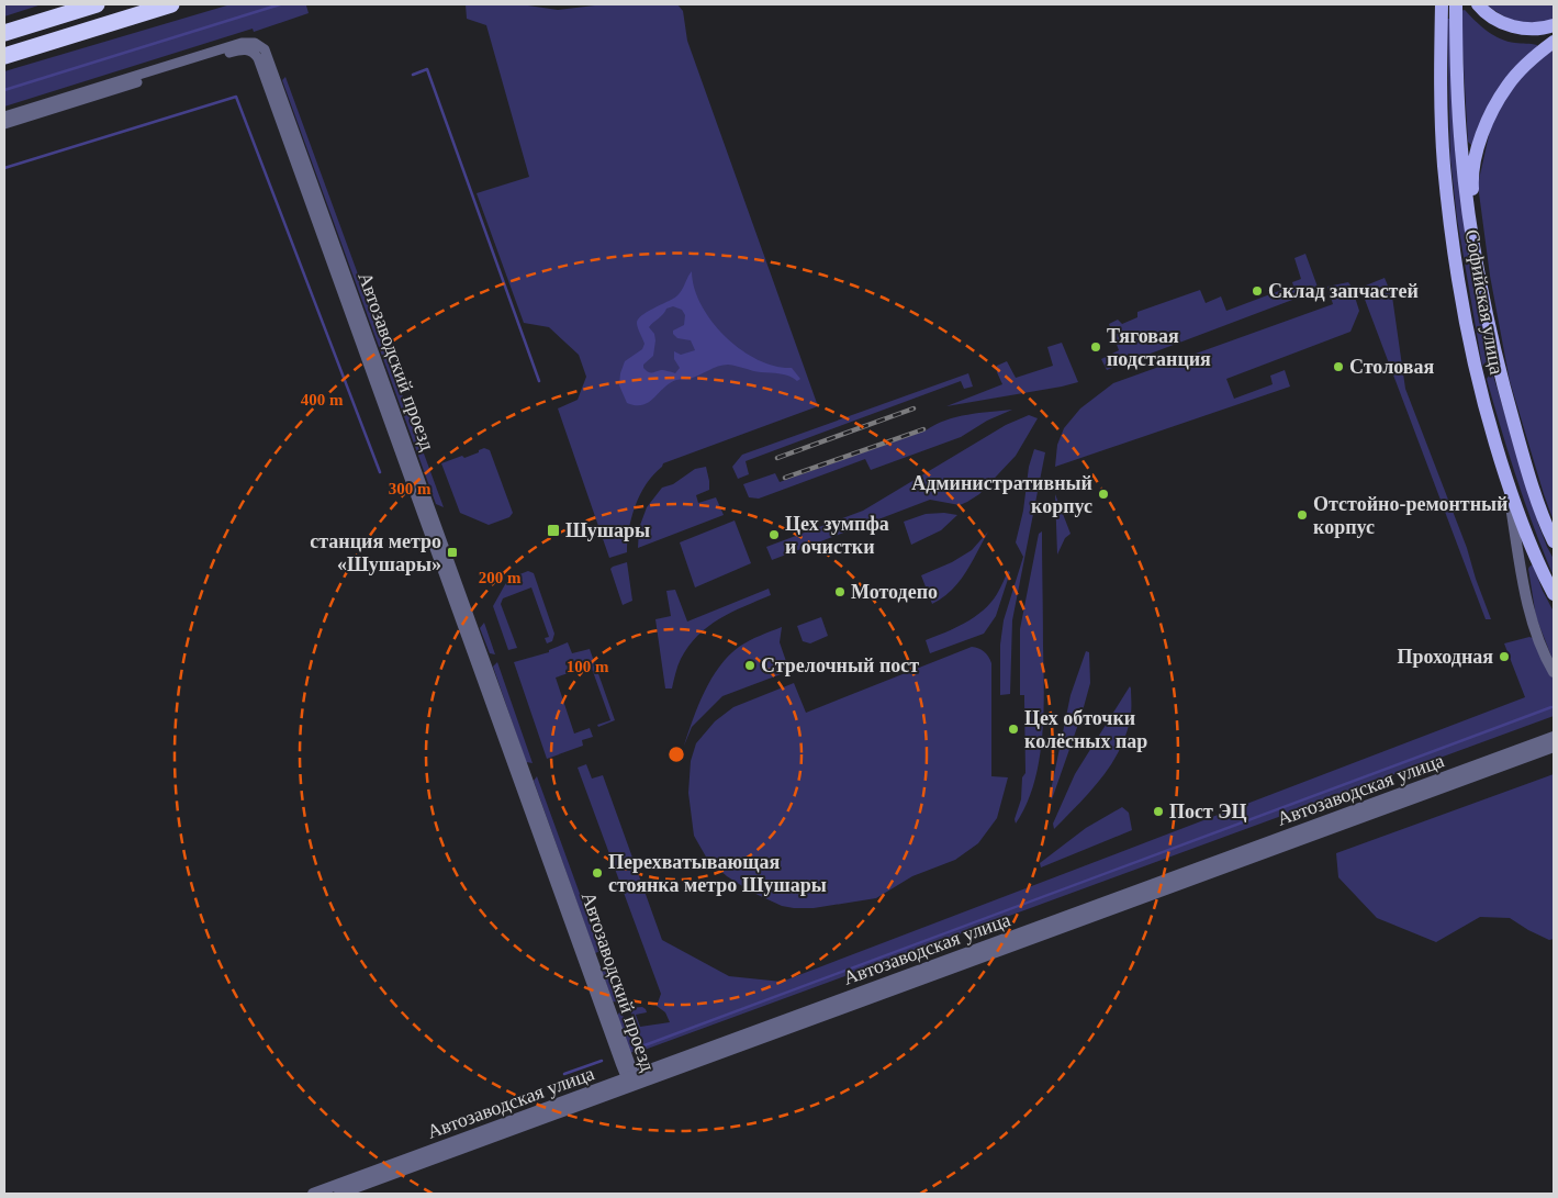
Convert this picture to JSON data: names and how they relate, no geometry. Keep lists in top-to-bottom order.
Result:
{
  "streets": {
    "main road": ["Софийская улица"],
    "street": ["Автозаводский проезд", "Автозаводская улица"]
  },
  "crossings": [
    ["Автозаводский проезд", "Автозаводская улица"]
  ],
  "places": {
    "other": [
      "Склад запчастей",
      "Тяговая подстанция",
      "Столовая",
      "Административный корпус",
      "Отстойно-ремонтный корпус",
      "Цех зумпфа и очистки",
      "Мотодепо",
      "Проходная",
      "Стрелочный пост",
      "Цех обточки колёсных пар",
      "Пост ЭЦ",
      "Перехватывающая стоянка метро Шушары"
    ],
    "transit": ["Шушары", "станция метро «Шушары»"]
  },
  "rings": [
    "400 m",
    "300 m",
    "200 m",
    "100 m"
  ]
}
